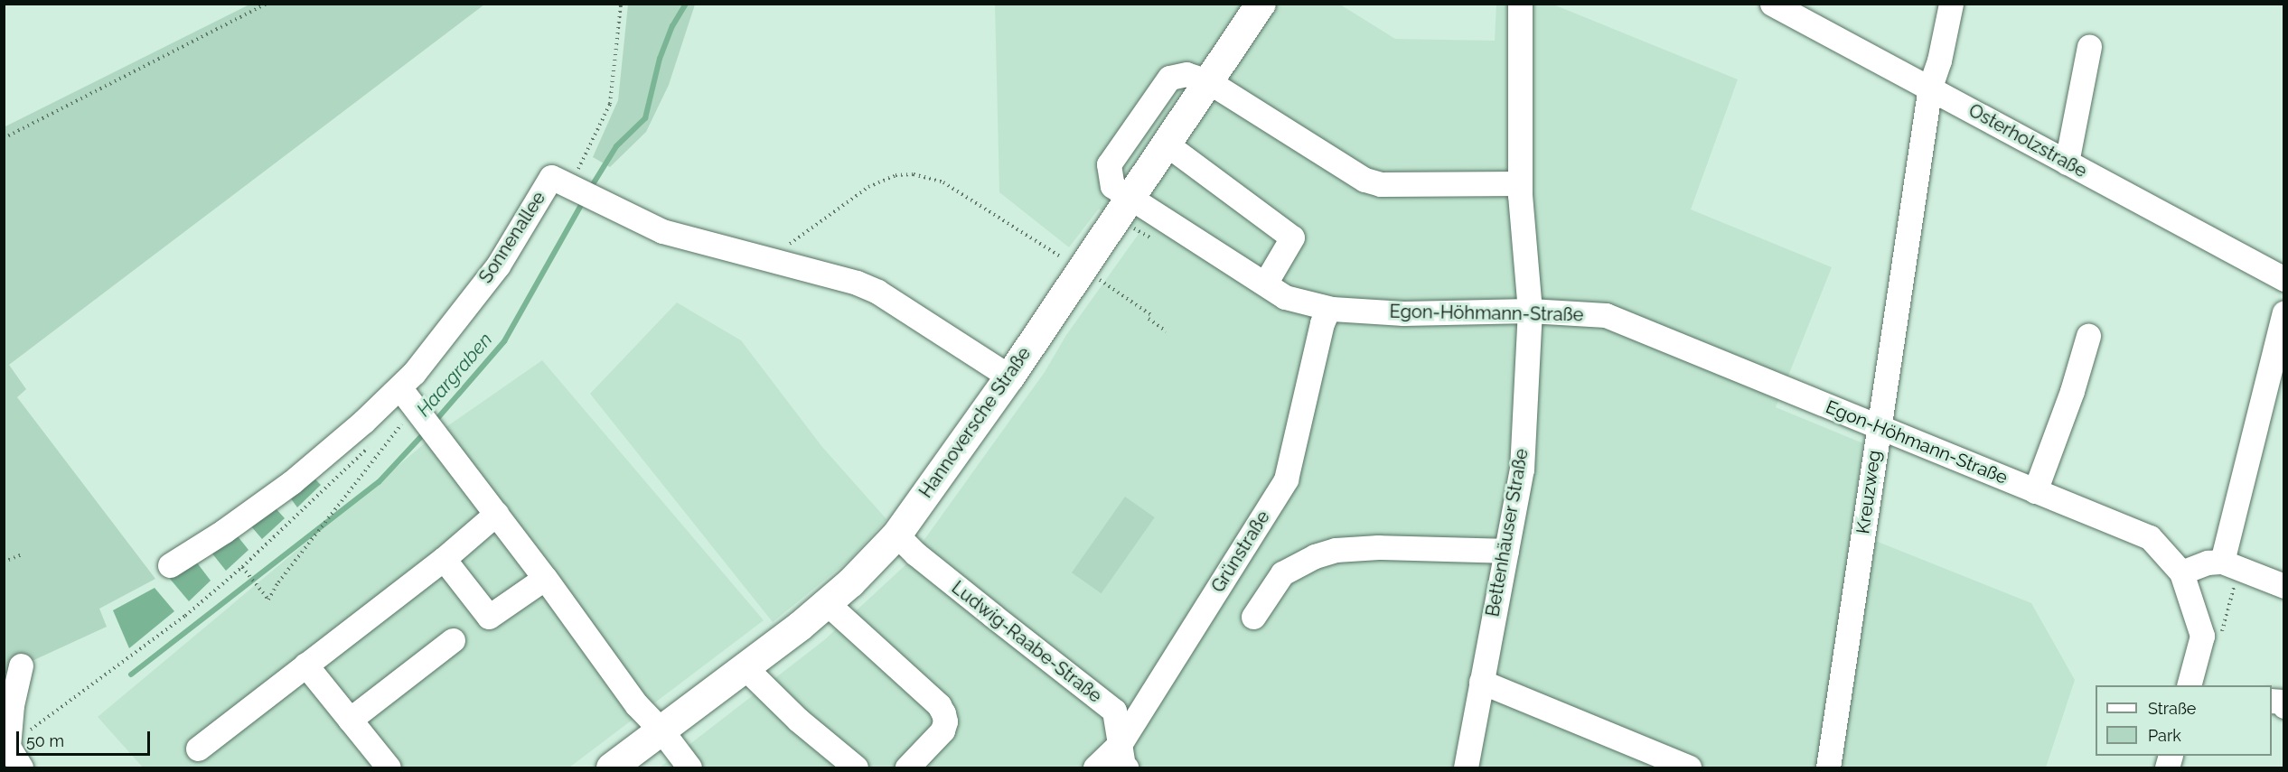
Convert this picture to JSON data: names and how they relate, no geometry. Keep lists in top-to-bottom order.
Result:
{
  "streets": {
    "main road": ["Hannoversche Straße"],
    "street": [
      "Osterholzstraße",
      "Sonnenallee",
      "Egon-Höhmann-Straße",
      "Kreuzweg",
      "Bettenhäuser Straße",
      "Grünstraße",
      "Ludwig-Raabe-Straße"
    ]
  },
  "crossings": [
    ["Osterholzstraße", "Kreuzweg"],
    ["Sonnenallee", "Hannoversche Straße"],
    ["Egon-Höhmann-Straße", "Hannoversche Straße"],
    ["Egon-Höhmann-Straße", "Kreuzweg"],
    ["Egon-Höhmann-Straße", "Bettenhäuser Straße"],
    ["Egon-Höhmann-Straße", "Grünstraße"],
    ["Hannoversche Straße", "Ludwig-Raabe-Straße"],
    ["Grünstraße", "Ludwig-Raabe-Straße"]
  ],
  "water": ["Haargraben"],
  "legend": ["Straße", "Park"],
  "scale_bar": "50 m"
}
